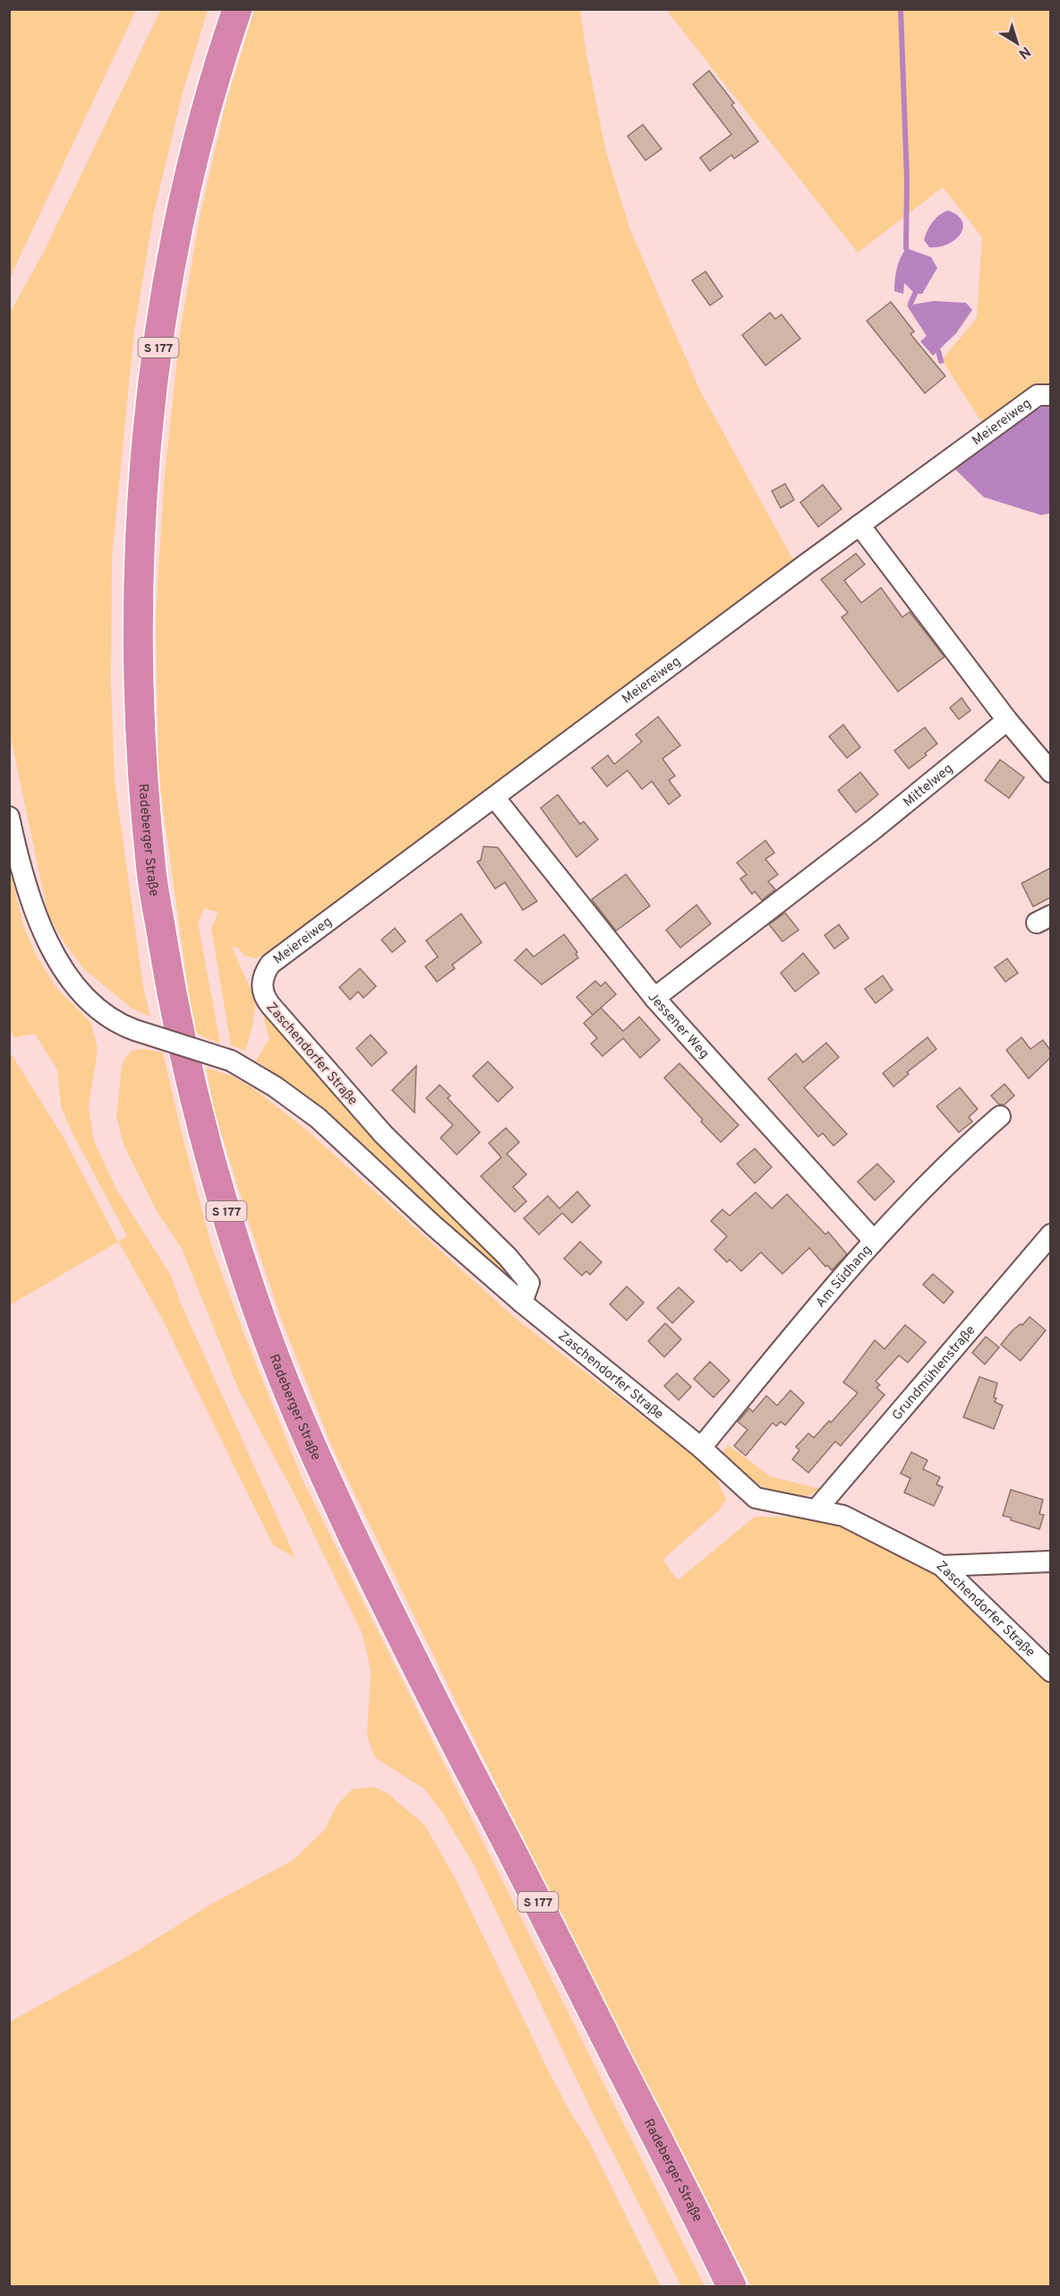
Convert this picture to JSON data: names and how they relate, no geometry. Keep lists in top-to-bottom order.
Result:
{
  "streets": {
    "highway": ["S 177", "Radeberger Straße"],
    "street": [
      "Meiereiweg",
      "Mittelweg",
      "Jessener Weg",
      "Zaschendorfer Straße",
      "Am Südhang",
      "Grundmühlenstraße"
    ]
  },
  "crossings": [
    ["S 177", "Radeberger Straße"],
    ["Meiereiweg", "Jessener Weg"],
    ["Meiereiweg", "Zaschendorfer Straße"],
    ["Mittelweg", "Jessener Weg"],
    ["Jessener Weg", "Am Südhang"],
    ["Zaschendorfer Straße", "Am Südhang"],
    ["Zaschendorfer Straße", "Grundmühlenstraße"]
  ],
  "north": "bottom right"
}
